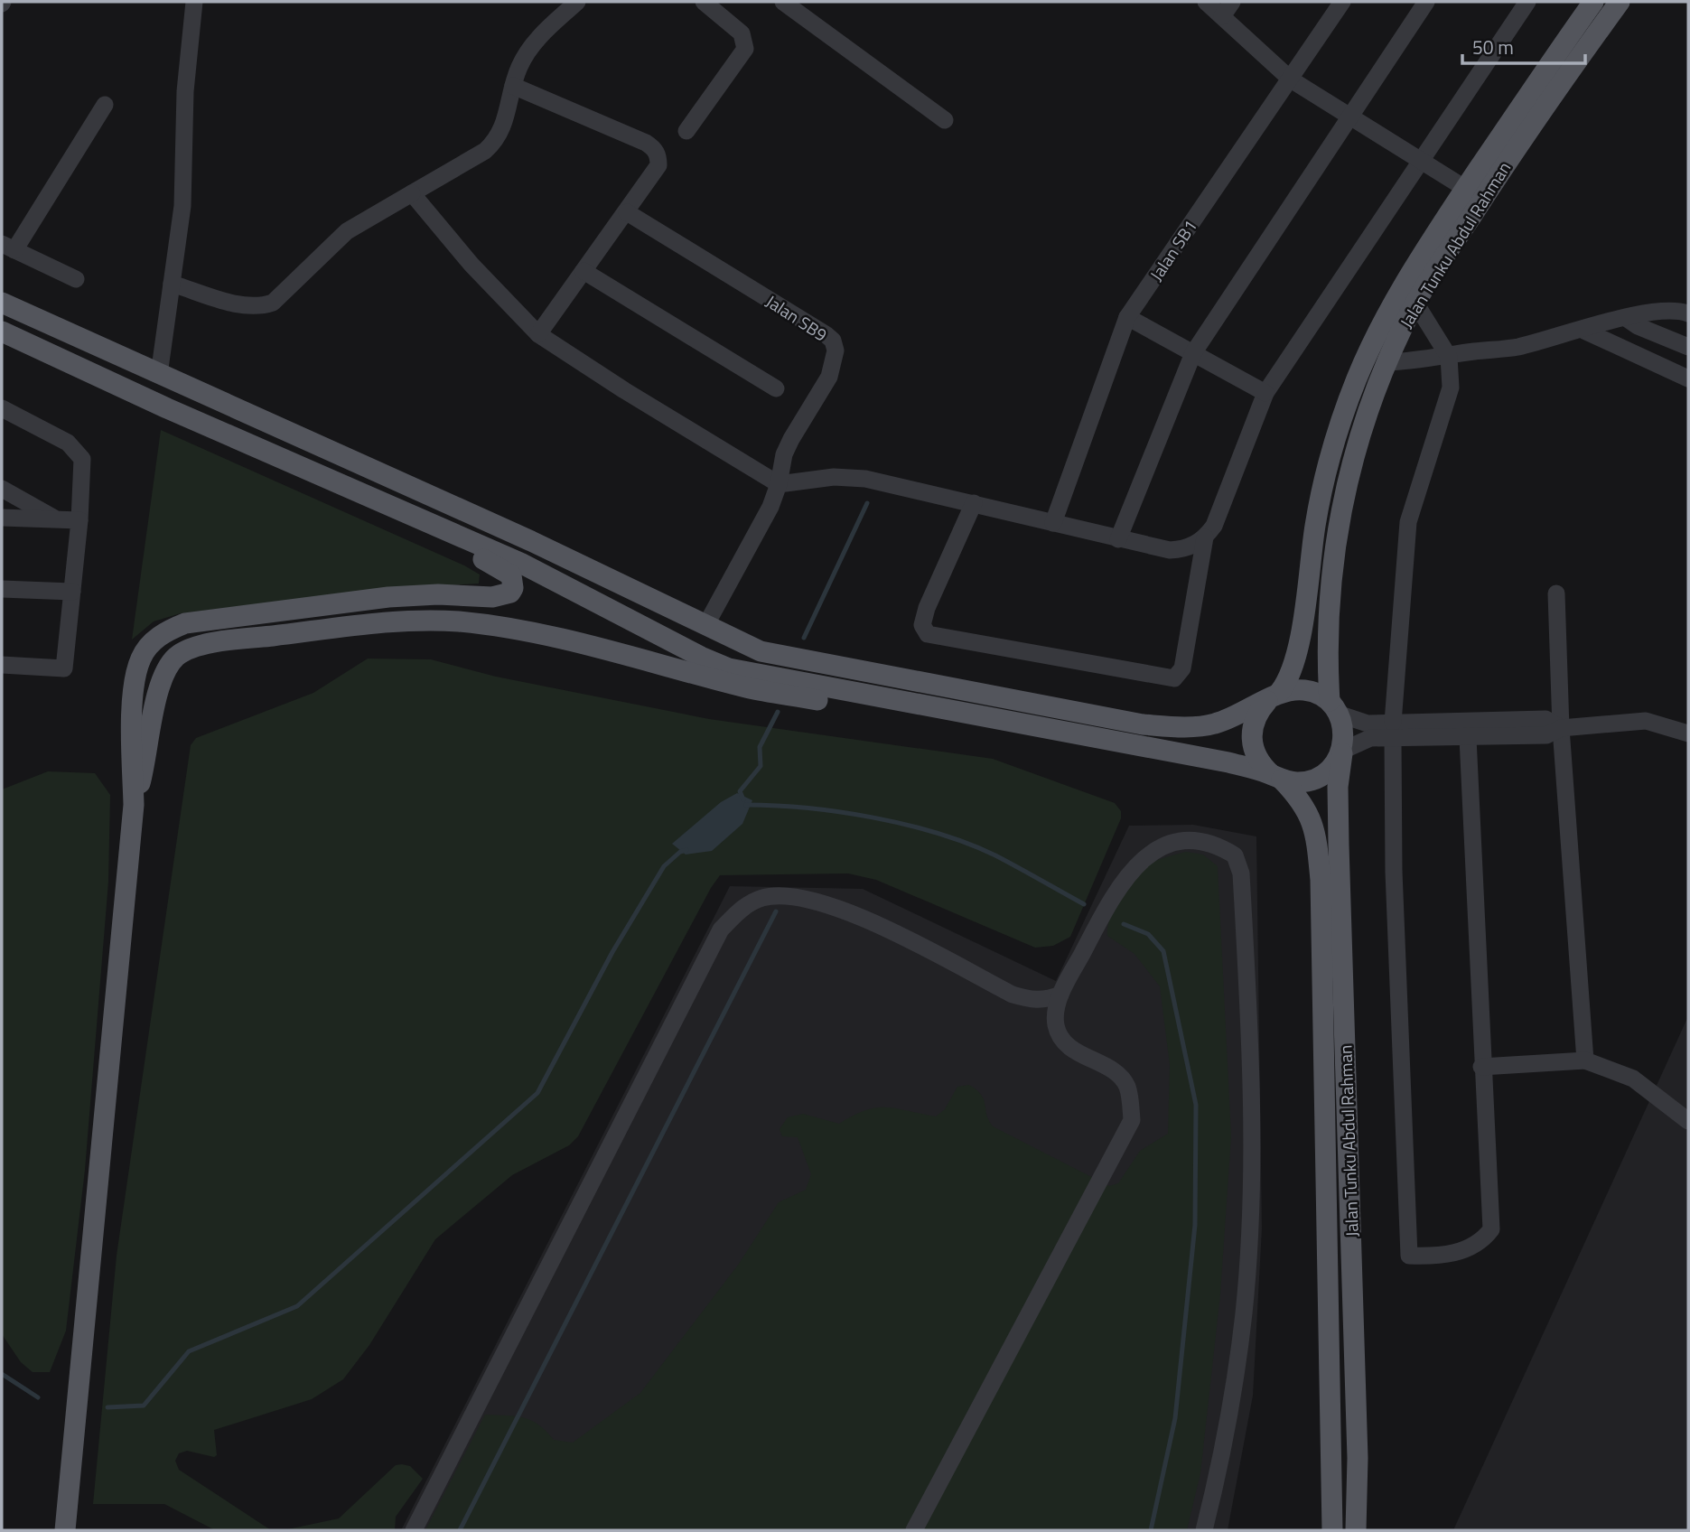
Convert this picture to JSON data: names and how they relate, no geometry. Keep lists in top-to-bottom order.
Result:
{
  "streets": {
    "main road": ["Jalan Tunku Abdul Rahman"],
    "street": ["Jalan SB1", "Jalan SB9"]
  },
  "scale_bar": "50 m"
}
